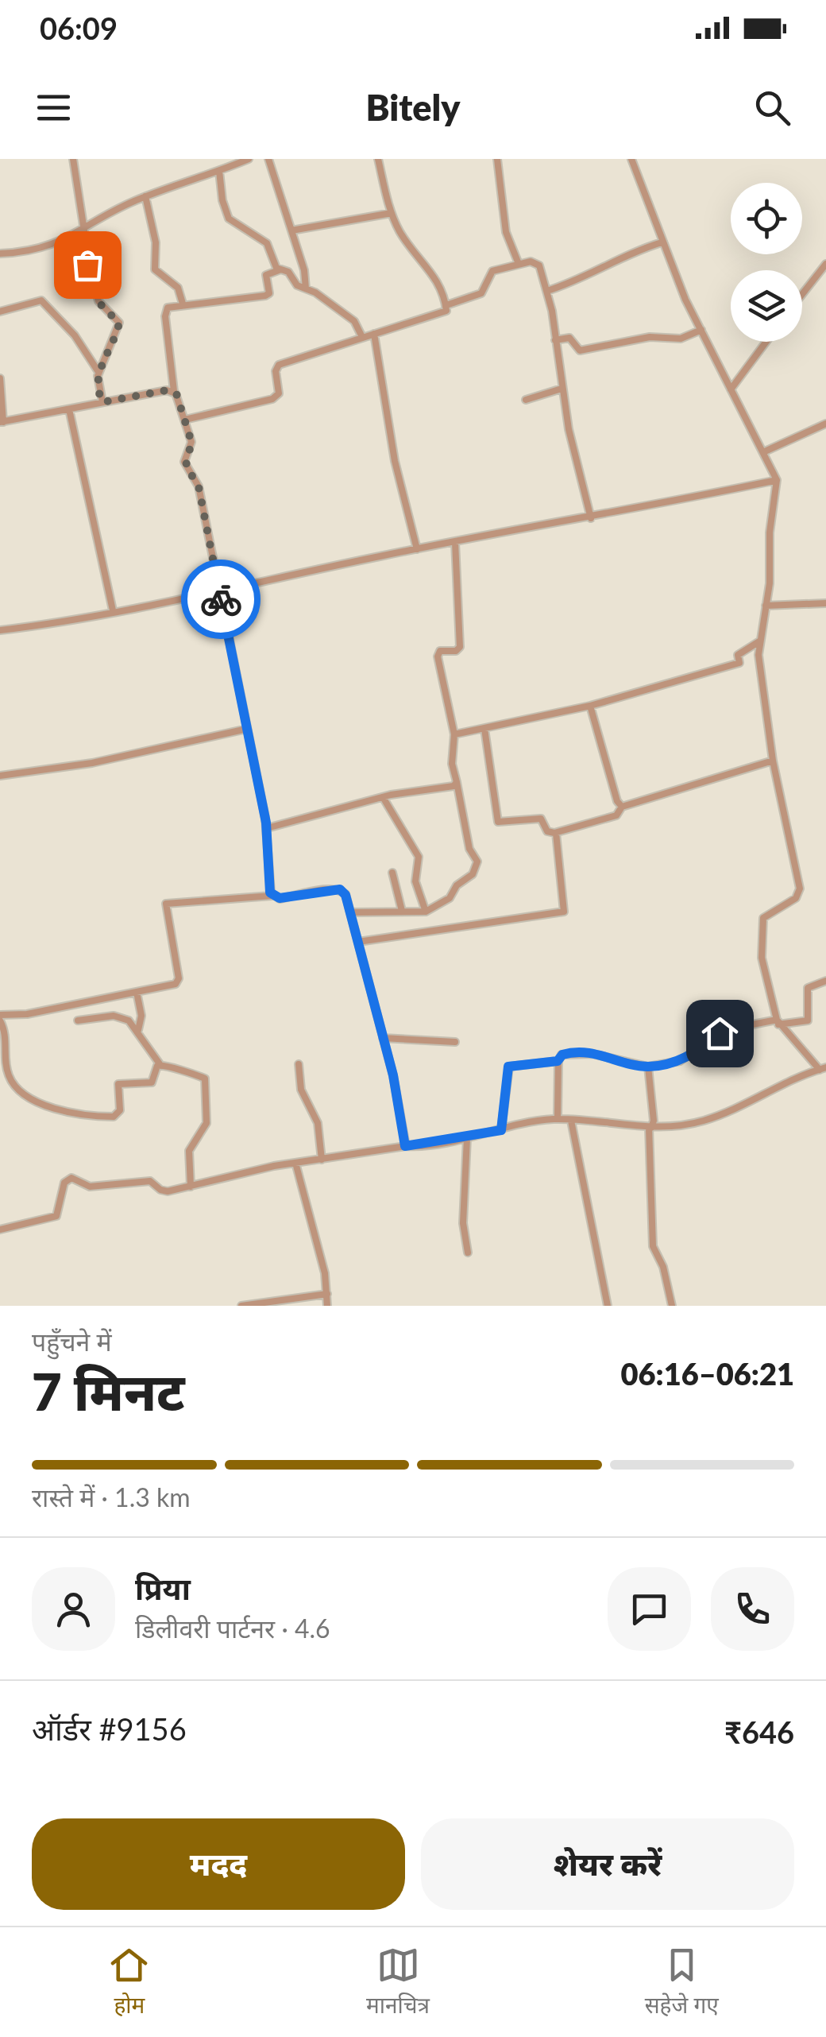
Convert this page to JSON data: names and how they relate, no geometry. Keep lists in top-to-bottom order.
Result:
{
  "page": {
    "status": "06:09",
    "header": "Bitely",
    "heading": ["7 मिनट", "पहुँचने में", "06:16–06:21"],
    "panel": [
      "प्रिया",
      "डिलीवरी पार्टनर · 4.6",
      "ऑर्डर #9156",
      "₹646"
    ],
    "bar": "रास्ते में · 1.3 km",
    "buttons": ["मदद", "शेयर करें"],
    "tabs": ["होम", "मानचित्र", "सहेजे गए"]
  }
}
